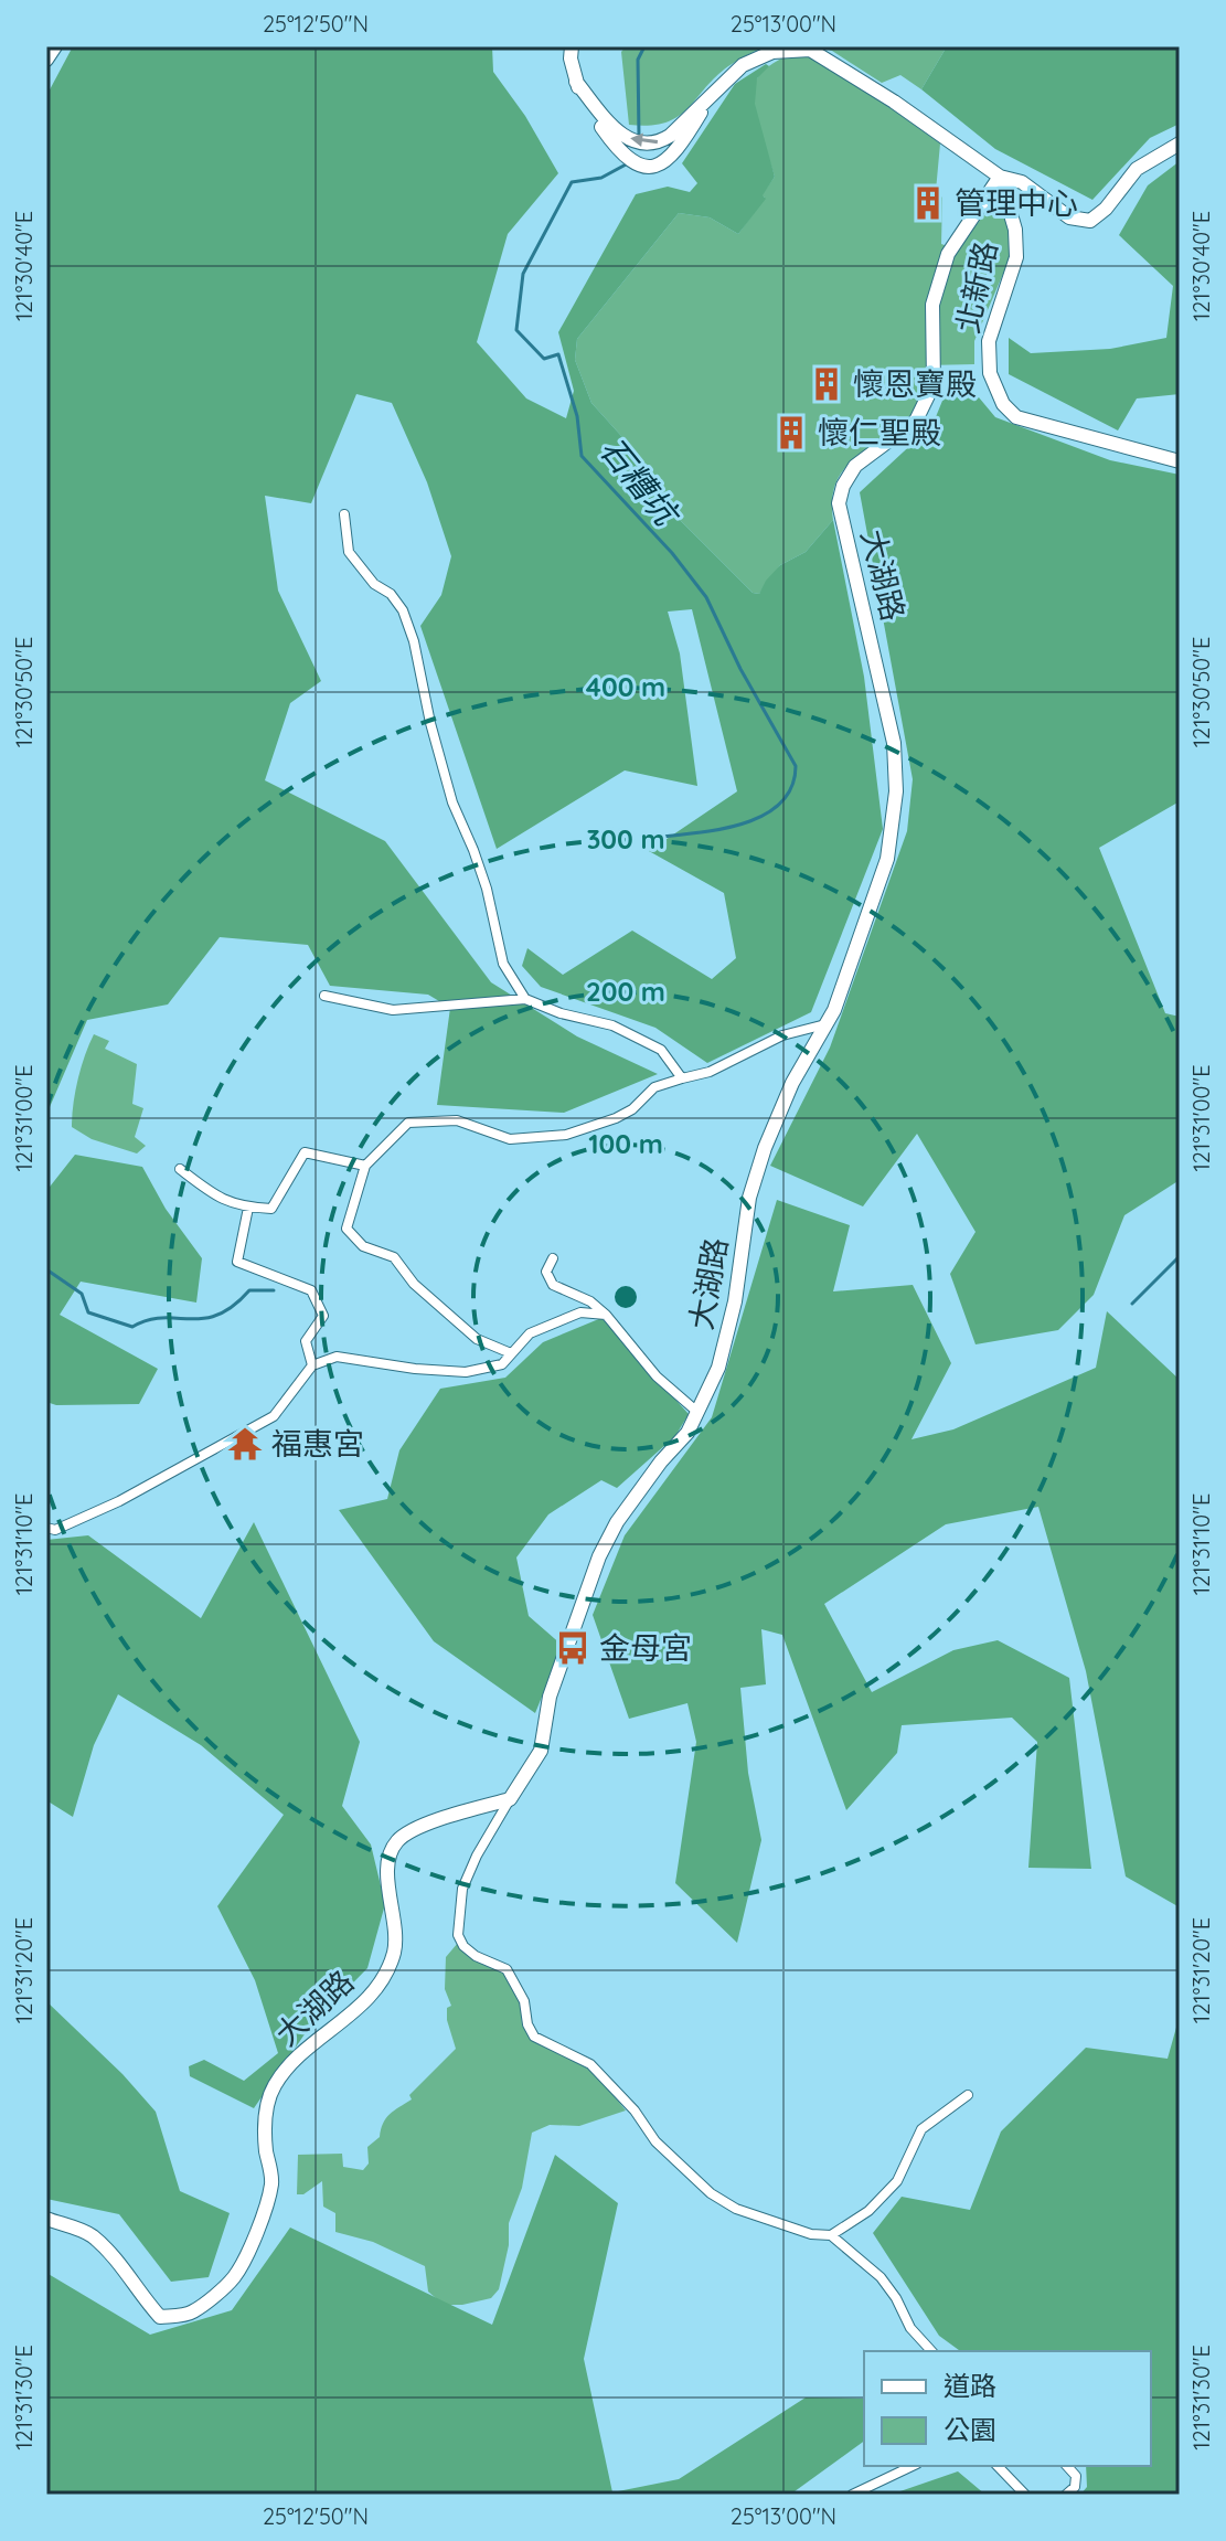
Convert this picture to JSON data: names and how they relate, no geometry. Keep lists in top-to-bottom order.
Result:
{
  "streets": {
    "street": ["北新路", "大湖路"]
  },
  "crossings": [
    ["北新路", "大湖路"]
  ],
  "water": ["石糟坑"],
  "places": {
    "building": ["管理中心", "懷恩寶殿", "懷仁聖殿"],
    "temple": ["福惠宮"],
    "bus stop": ["金母宮"]
  },
  "legend": ["道路", "公園"],
  "coordinates": [
    "25°12'50\"N",
    "25°13'00\"N",
    "121°30'40\"E",
    "121°30'50\"E",
    "121°31'00\"E",
    "121°31'10\"E",
    "121°31'20\"E",
    "121°31'30\"E"
  ],
  "rings": [
    "400 m",
    "300 m",
    "200 m",
    "100 m"
  ]
}
